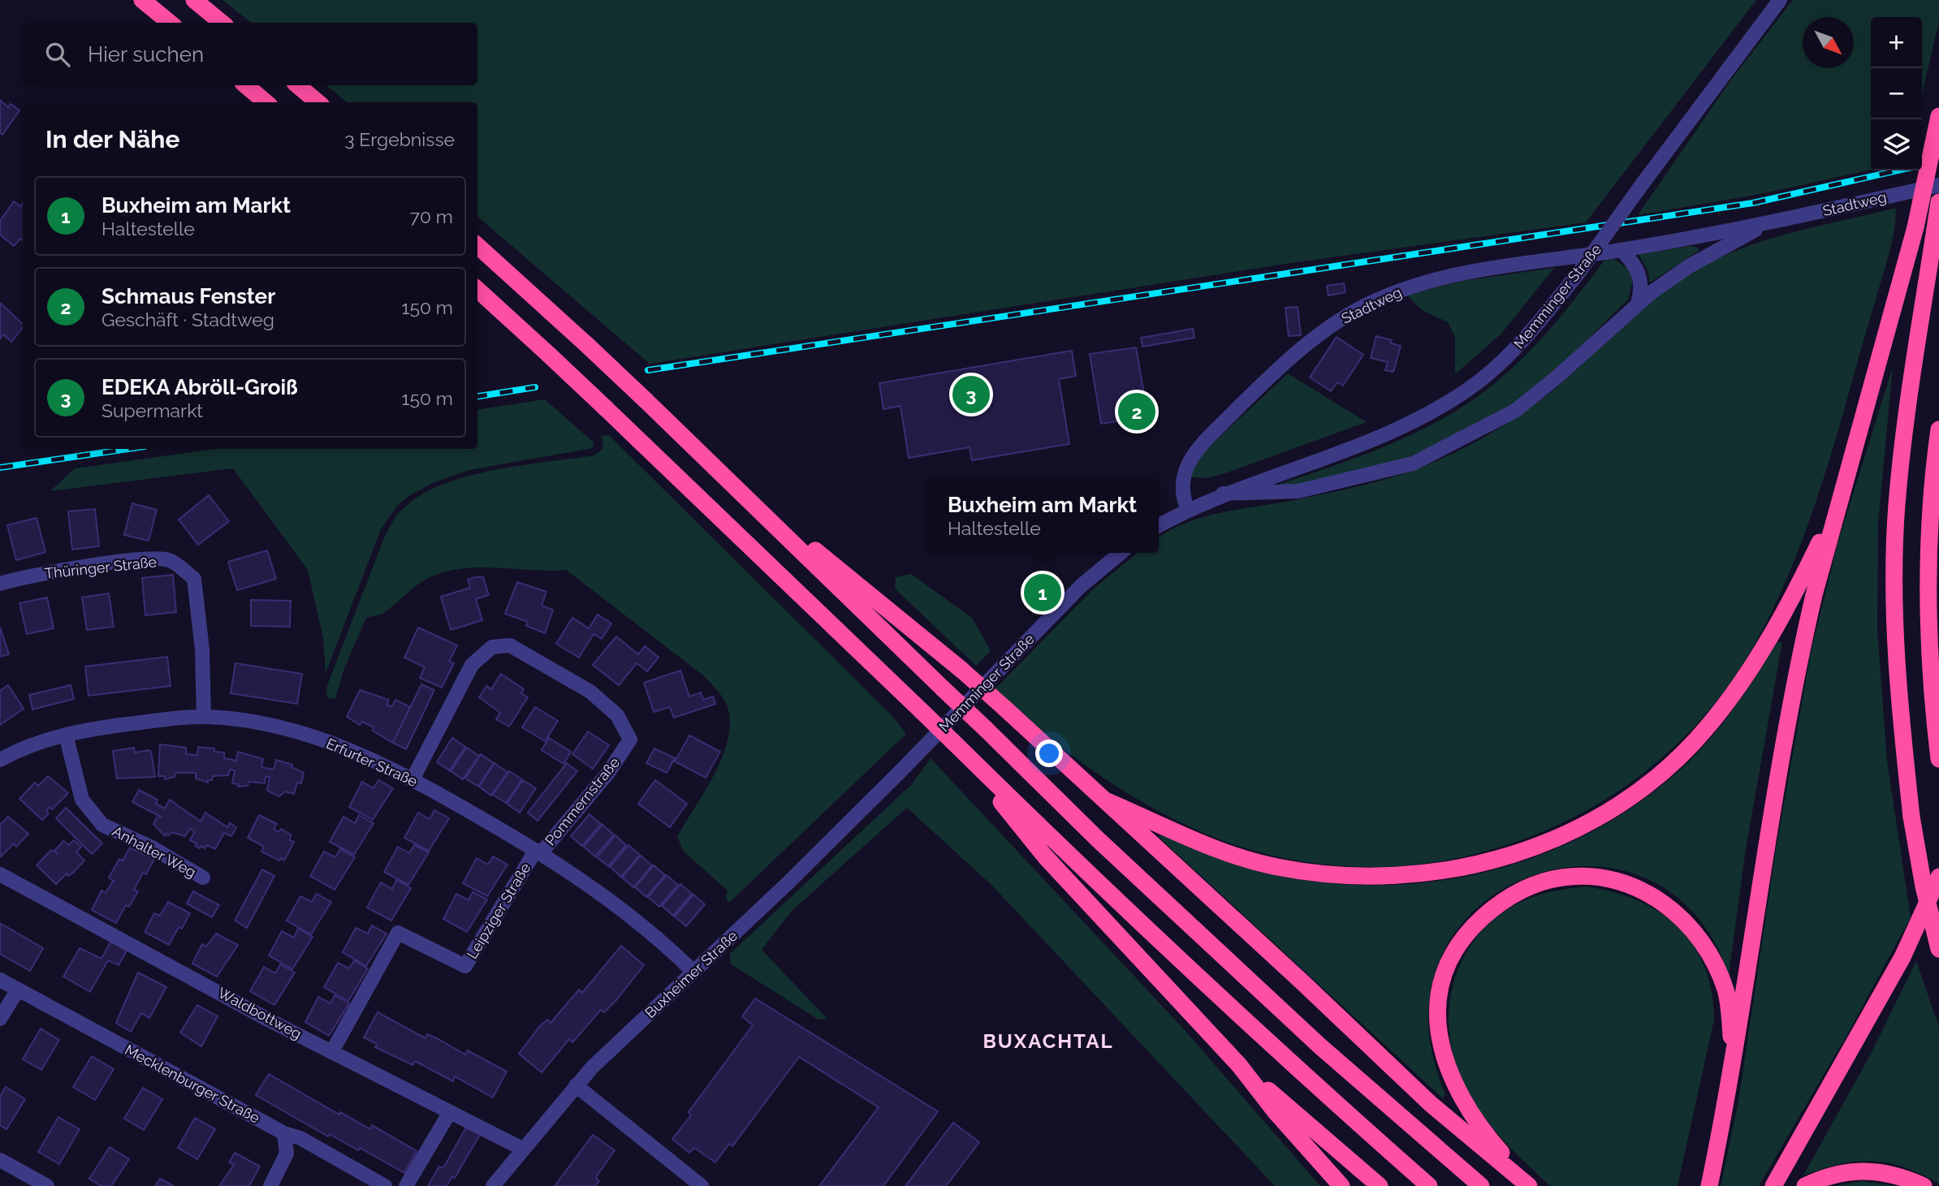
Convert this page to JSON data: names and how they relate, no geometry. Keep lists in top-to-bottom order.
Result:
{
  "streets": {
    "street": [
      "Stadtweg",
      "Memminger Straße",
      "Thüringer Straße",
      "Erfurter Straße",
      "Pommernstraße",
      "Anhalter Weg",
      "Leipziger Straße",
      "Buxheimer Straße",
      "Waldbottweg",
      "Mecklenburger Straße"
    ]
  },
  "crossings": [
    ["Stadtweg", "Memminger Straße"],
    ["Memminger Straße", "Buxheimer Straße"],
    ["Thüringer Straße", "Erfurter Straße"],
    ["Erfurter Straße", "Pommernstraße"],
    ["Erfurter Straße", "Anhalter Weg"],
    ["Erfurter Straße", "Leipziger Straße"],
    ["Erfurter Straße", "Buxheimer Straße"],
    ["Pommernstraße", "Leipziger Straße"],
    ["Leipziger Straße", "Waldbottweg"],
    ["Buxheimer Straße", "Waldbottweg"]
  ],
  "districts": ["BUXACHTAL"],
  "north": "bottom right",
  "page": {
    "map_buttons": ["+", "−"],
    "search": "Hier suchen",
    "heading": ["In der Nähe", "3 Ergebnisse"],
    "list": [
      {
        "mark": "1",
        "name": "Buxheim am Markt",
        "note": "Haltestelle",
        "value": "70 m"
      },
      {
        "mark": "2",
        "name": "Schmaus Fenster",
        "note": "Geschäft · Stadtweg",
        "value": "150 m"
      },
      {
        "mark": "3",
        "name": "EDEKA Abröll-Groiß",
        "note": "Supermarkt",
        "value": "150 m"
      }
    ],
    "pins": ["3", "2", "1"],
    "popup": ["Buxheim am Markt", "Haltestelle"]
  }
}
